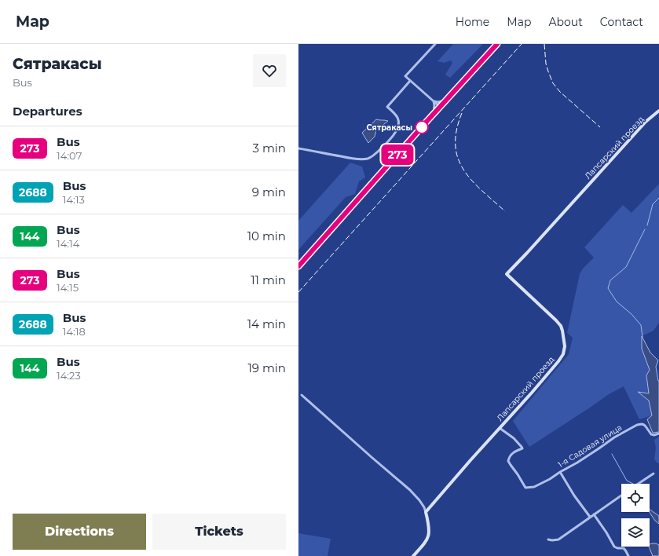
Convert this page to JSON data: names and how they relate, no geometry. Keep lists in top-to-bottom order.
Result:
{
  "streets": {
    "street": ["Лапсарский проезд", "1-я Садовая улица"]
  },
  "crossings": [
    ["Лапсарский проезд", "1-я Садовая улица"]
  ],
  "places": ["Сятракасы"],
  "lines": ["bus line 273"],
  "page": {
    "header": "Map",
    "nav": [
      "Home",
      "Map",
      "About",
      "Contact"
    ],
    "heading": [
      ["Сятракасы", "Bus"],
      "Departures"
    ],
    "on_map": "273",
    "list": [
      {
        "mark": "273",
        "name": "Bus",
        "note": "14:07",
        "value": "3 min"
      },
      {
        "mark": "2688",
        "name": "Bus",
        "note": "14:13",
        "value": "9 min"
      },
      {
        "mark": "144",
        "name": "Bus",
        "note": "14:14",
        "value": "10 min"
      },
      {
        "mark": "273",
        "name": "Bus",
        "note": "14:15",
        "value": "11 min"
      },
      {
        "mark": "2688",
        "name": "Bus",
        "note": "14:18",
        "value": "14 min"
      },
      {
        "mark": "144",
        "name": "Bus",
        "note": "14:23",
        "value": "19 min"
      }
    ],
    "buttons": ["Directions", "Tickets"]
  }
}
